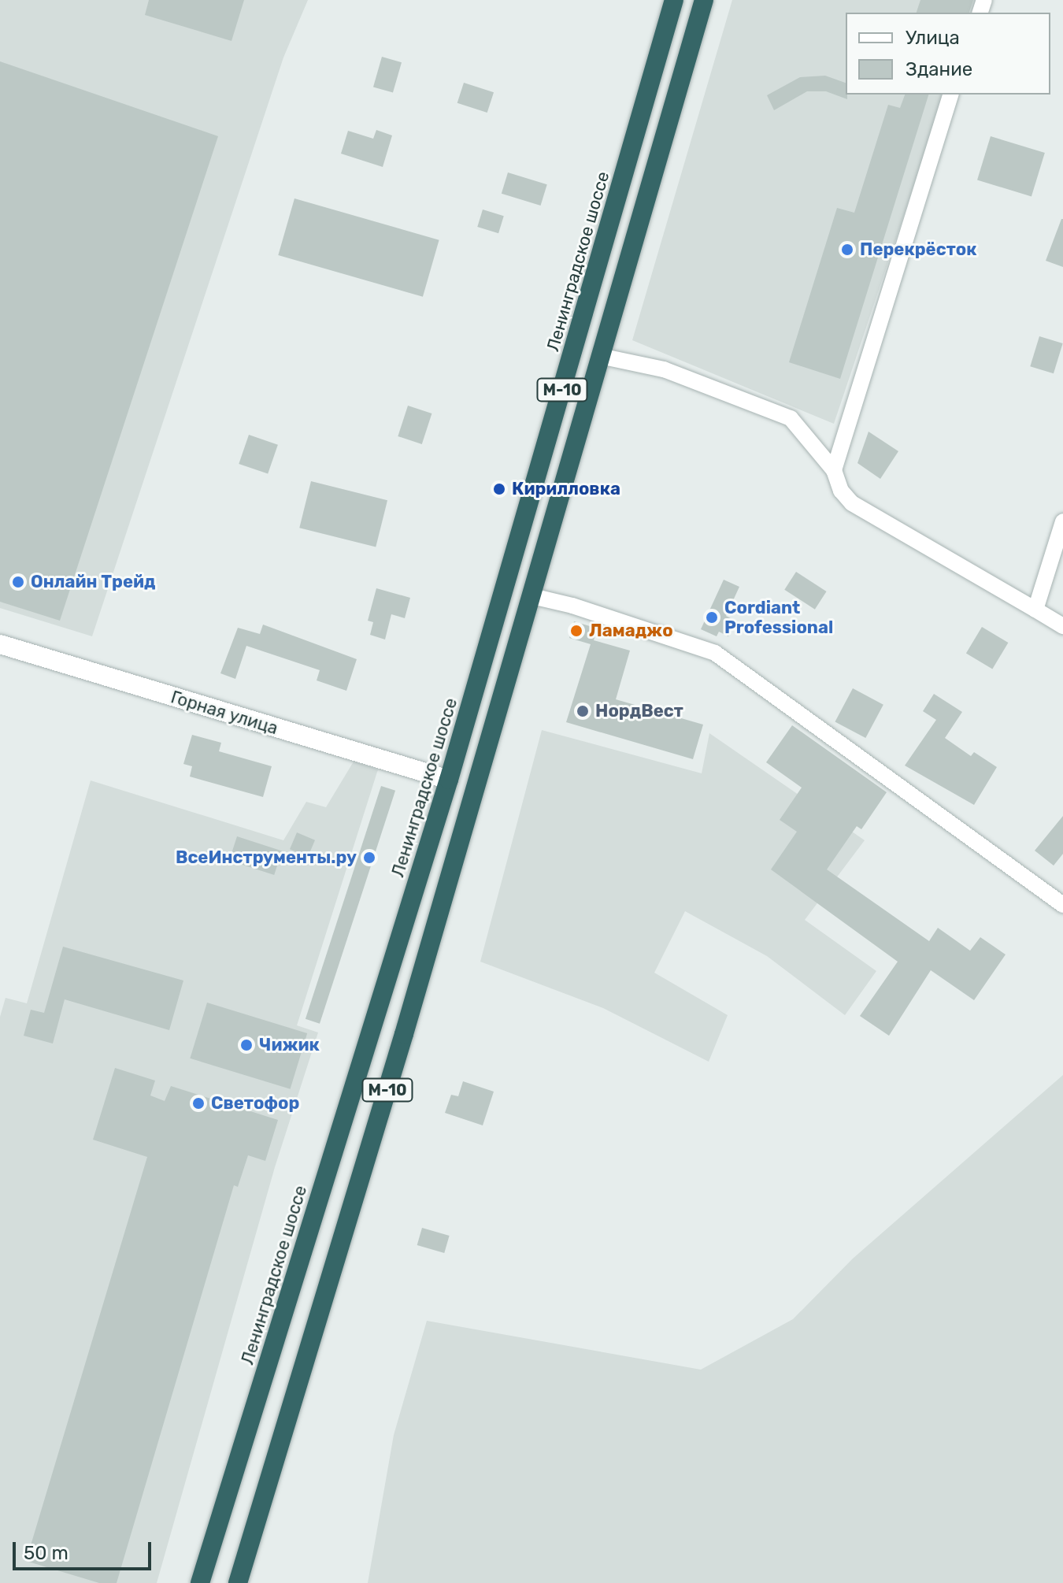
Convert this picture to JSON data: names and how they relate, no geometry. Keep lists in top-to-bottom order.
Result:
{
  "streets": {
    "highway": ["Ленинградское шоссе", "М-10"],
    "street": ["Горная улица"]
  },
  "crossings": [
    ["Ленинградское шоссе", "Горная улица"]
  ],
  "places": [
    "Перекрёсток",
    "Кирилловка",
    "Онлайн Трейд",
    "Cordiant Professional",
    "Ламаджо",
    "НордВест",
    "ВсеИнструменты.ру",
    "Чижик",
    "Светофор"
  ],
  "legend": ["Улица", "Здание"],
  "scale_bar": "50 m"
}
